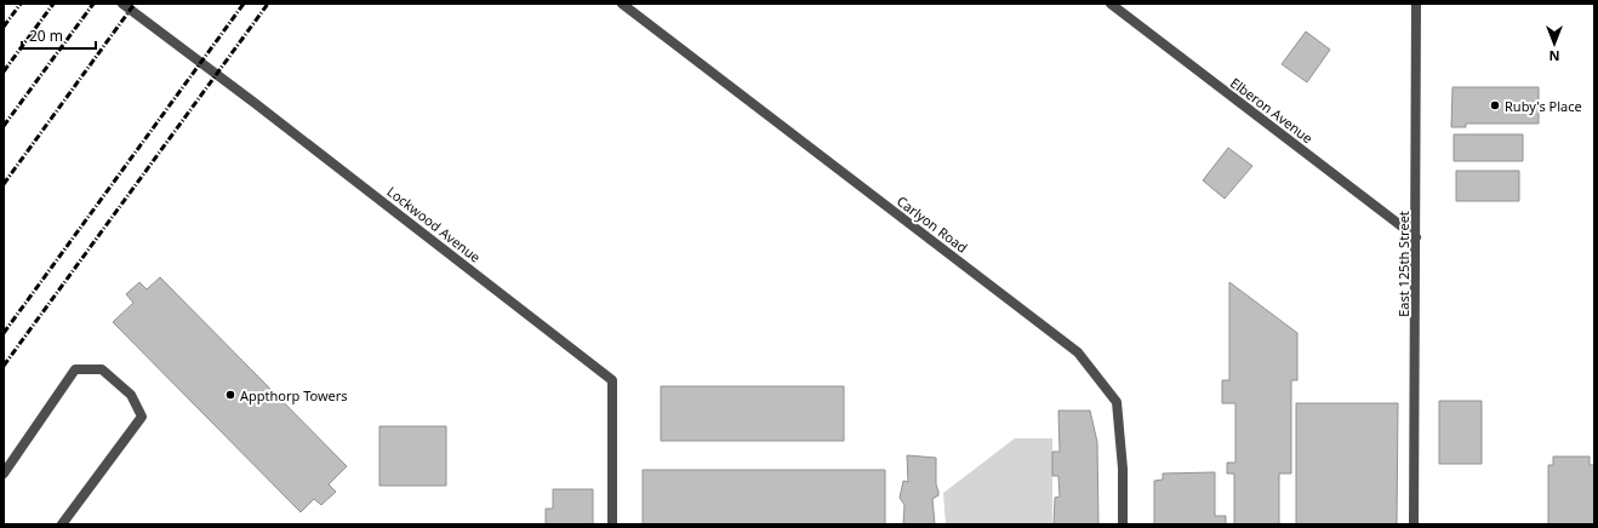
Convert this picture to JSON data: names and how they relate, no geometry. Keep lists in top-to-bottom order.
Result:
{
  "streets": {
    "street": [
      "Elberon Avenue",
      "Lockwood Avenue",
      "Carlyon Road",
      "East 125th Street"
    ]
  },
  "crossings": [
    ["Elberon Avenue", "East 125th Street"]
  ],
  "places": ["Ruby's Place", "Appthorp Towers"],
  "scale_bar": "20 m",
  "north": "bottom"
}
